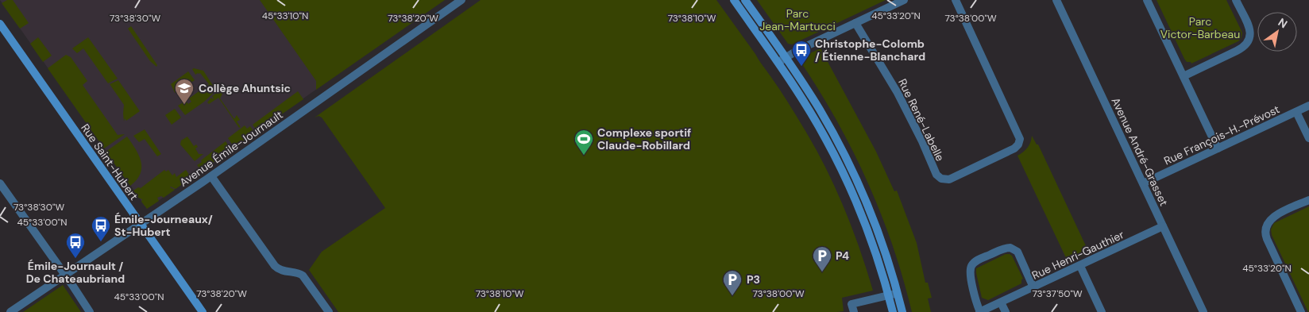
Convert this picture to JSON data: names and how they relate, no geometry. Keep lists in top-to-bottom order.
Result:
{
  "streets": {
    "main road": ["Rue Saint-Hubert"],
    "street": [
      "Rue René-Labelle",
      "Rue François-H.-Prévost",
      "Avenue Émile-Journault",
      "Avenue André-Grasset",
      "Rue Henri-Gauthier"
    ]
  },
  "crossings": [
    ["Rue François-H.-Prévost", "Avenue André-Grasset"],
    ["Avenue Émile-Journault", "Rue Saint-Hubert"],
    ["Avenue André-Grasset", "Rue Henri-Gauthier"]
  ],
  "parks": ["Parc Jean-Martucci", "Parc Victor-Barbeau"],
  "places": {
    "bus stop": ["Christophe-Colomb / Étienne-Blanchard", "Émile-Journeaux/ St-Hubert", "Émile-Journault / De Chateaubriand"],
    "school or university": ["Collège Ahuntsic"],
    "sports": ["Complexe sportif Claude-Robillard"],
    "parking": ["P4", "P3"]
  },
  "north": "top right",
  "coordinates": [
    "45°33'20\"N",
    "45°33'10\"N",
    "73°38'30\"W",
    "73°38'20\"W",
    "73°38'10\"W",
    "73°38'00\"W",
    "45°33'00\"N",
    "73°37'50\"W"
  ]
}
